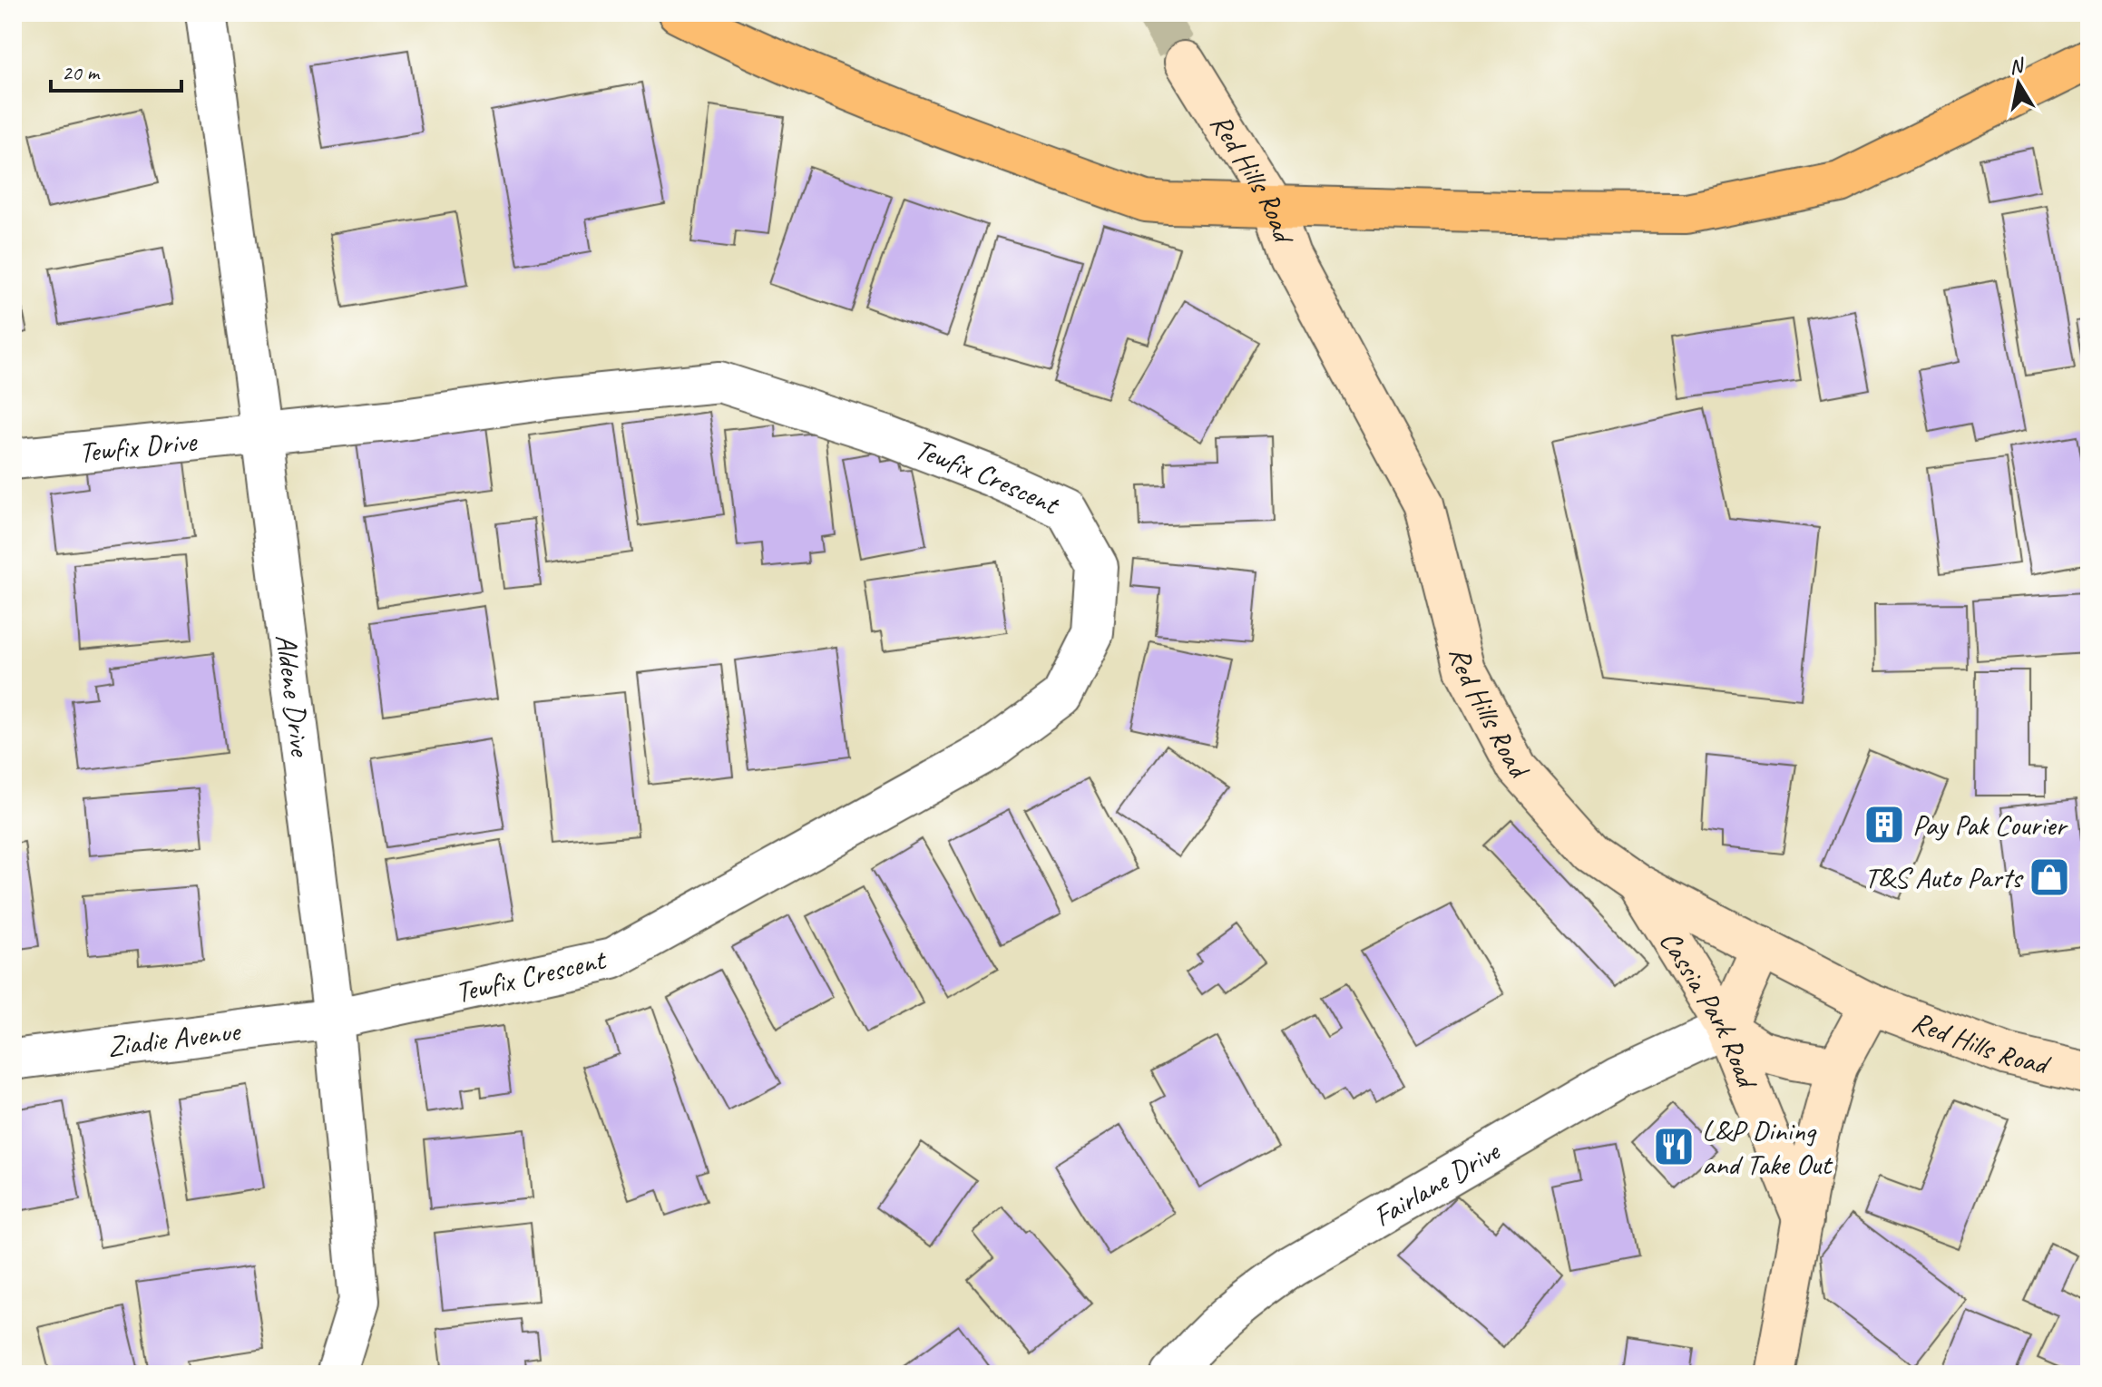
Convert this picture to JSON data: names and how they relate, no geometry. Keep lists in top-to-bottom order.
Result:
{
  "streets": {
    "main road": ["Red Hills Road", "Cassia Park Road"],
    "street": [
      "Tewfix Drive",
      "Tewfix Crescent",
      "Aldene Drive",
      "Ziadie Avenue",
      "Fairlane Drive"
    ]
  },
  "crossings": [
    ["Red Hills Road", "Cassia Park Road"],
    ["Tewfix Drive", "Tewfix Crescent"],
    ["Tewfix Drive", "Aldene Drive"],
    ["Tewfix Crescent", "Aldene Drive"],
    ["Tewfix Crescent", "Ziadie Avenue"],
    ["Aldene Drive", "Ziadie Avenue"],
    ["Cassia Park Road", "Fairlane Drive"]
  ],
  "places": {
    "building": ["Pay Pak Courier"],
    "shop": ["T&S Auto Parts"],
    "restaurant": ["L&P Dining and Take Out"]
  },
  "scale_bar": "20 m",
  "north": "top"
}
